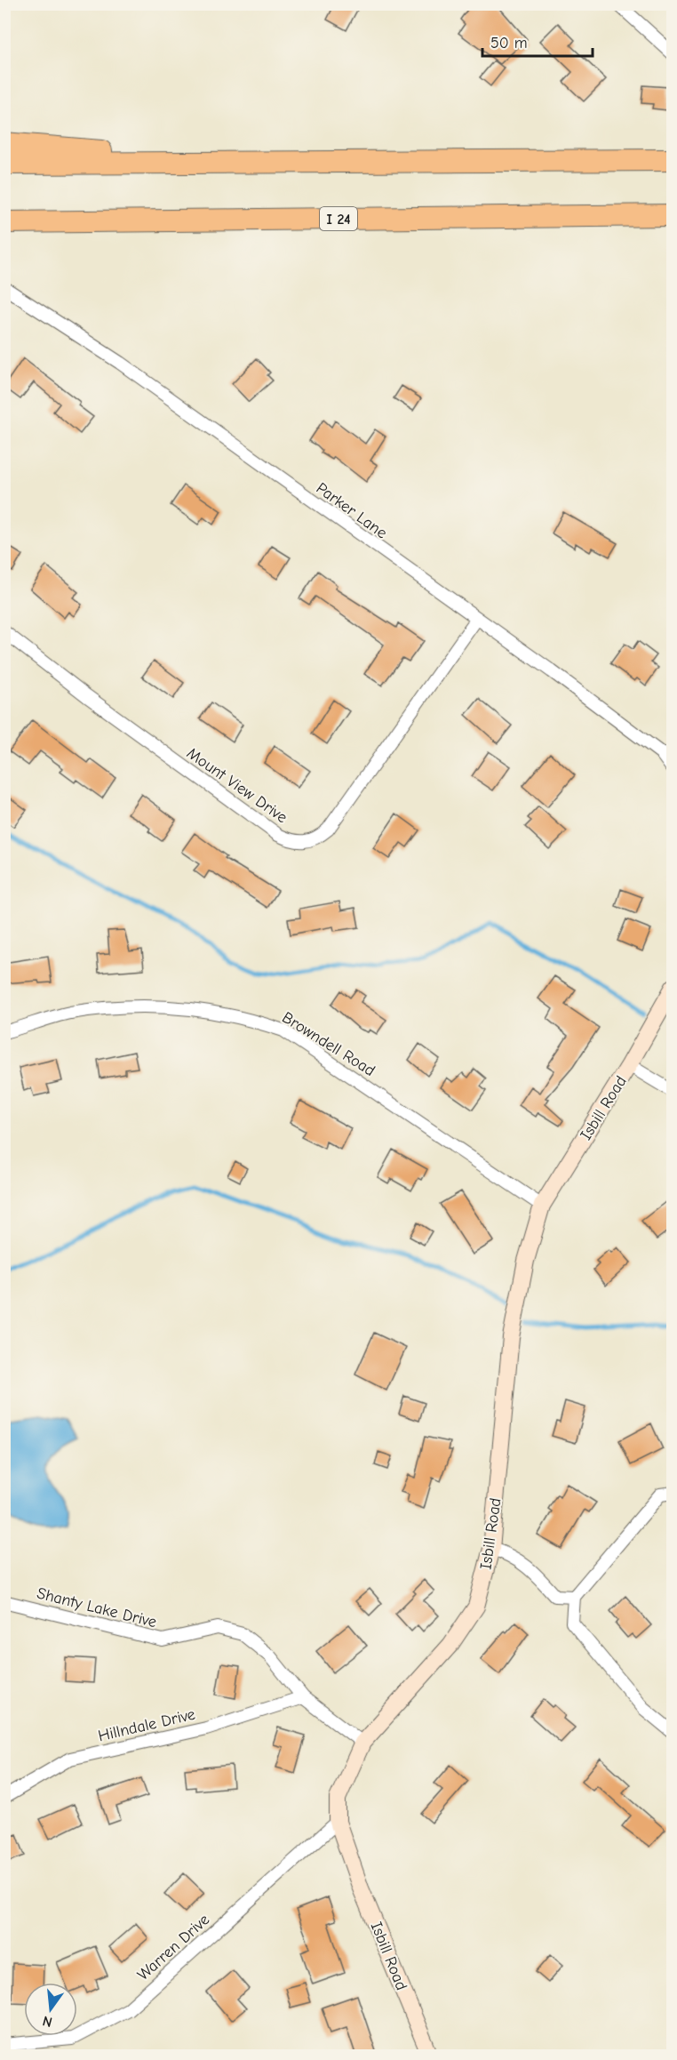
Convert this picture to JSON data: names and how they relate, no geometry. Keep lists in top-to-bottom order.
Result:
{
  "streets": {
    "highway": ["I 24"],
    "street": [
      "Parker Lane",
      "Mount View Drive",
      "Browndell Road",
      "Isbill Road",
      "Shanty Lake Drive",
      "Hillndale Drive",
      "Warren Drive"
    ]
  },
  "crossings": [
    ["Parker Lane", "Mount View Drive"],
    ["Browndell Road", "Isbill Road"],
    ["Isbill Road", "Shanty Lake Drive"],
    ["Isbill Road", "Warren Drive"],
    ["Shanty Lake Drive", "Hillndale Drive"]
  ],
  "scale_bar": "50 m",
  "north": "bottom"
}
